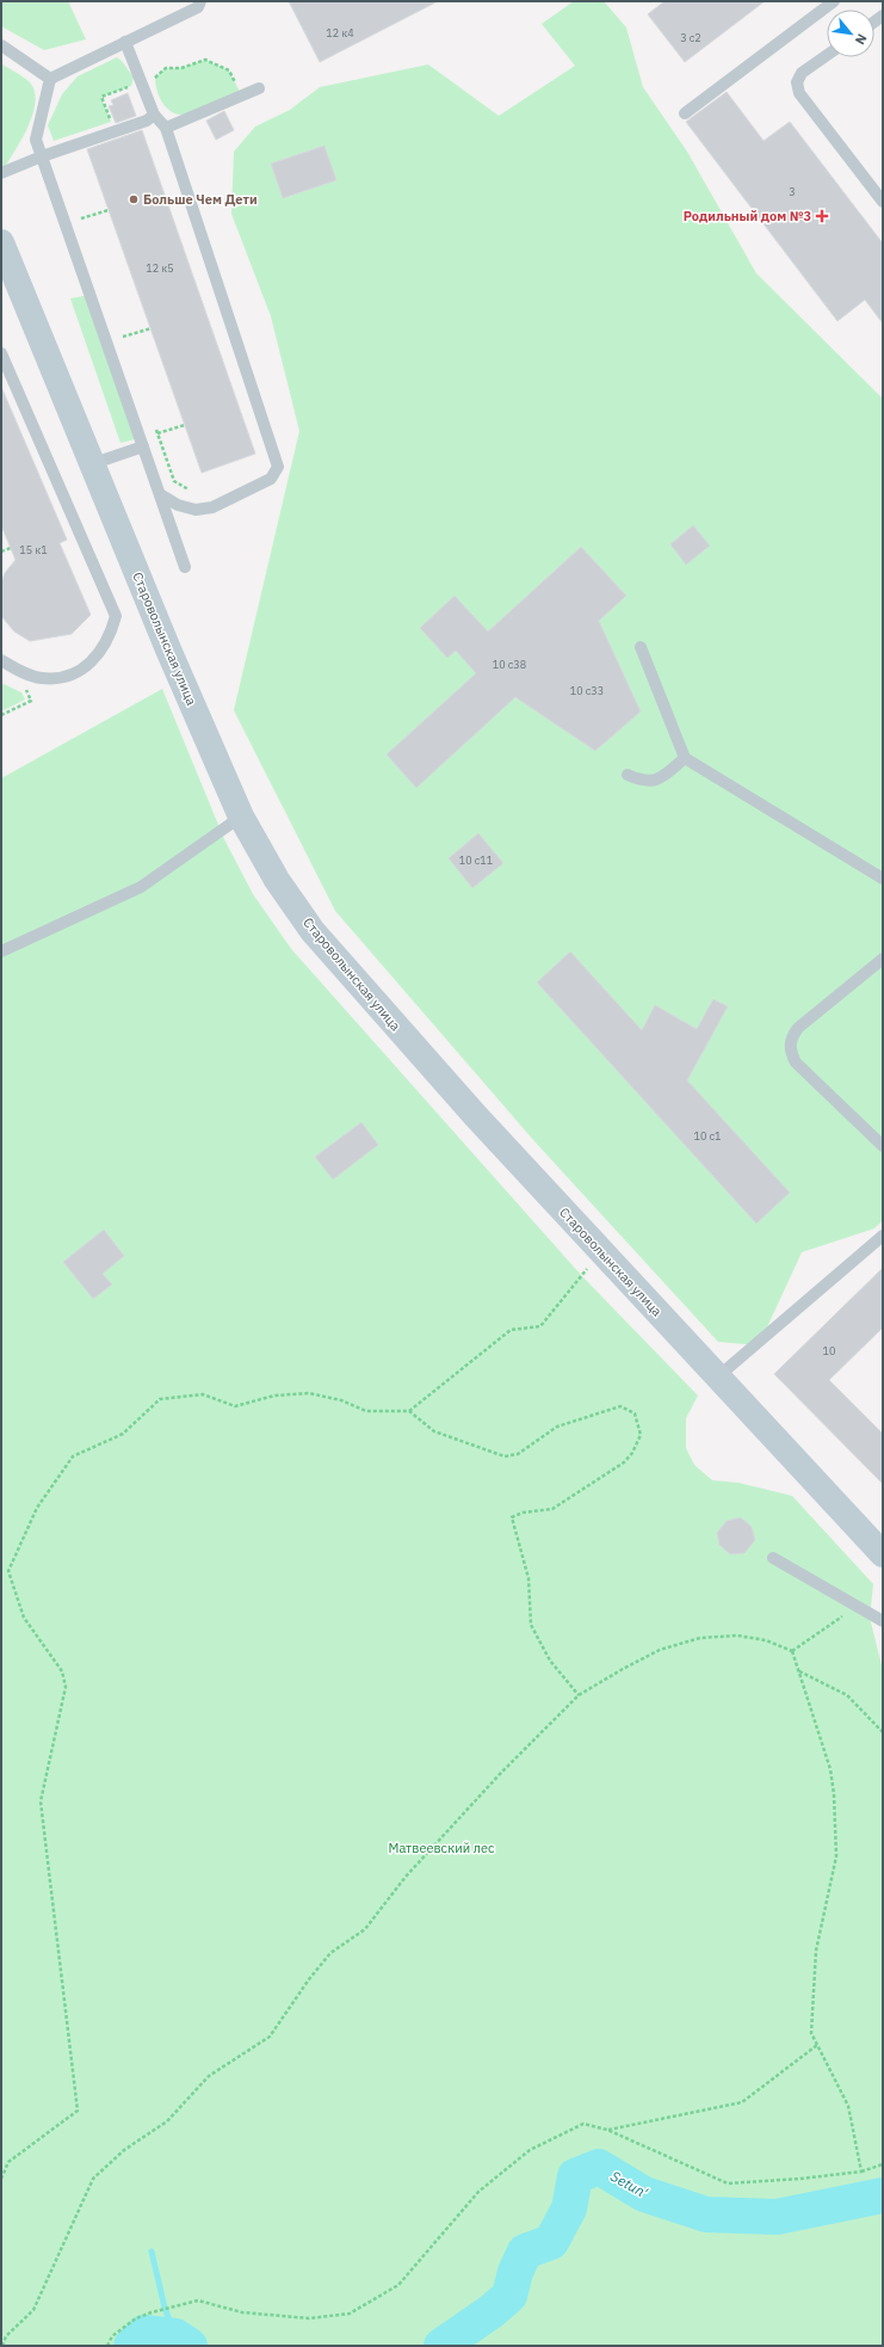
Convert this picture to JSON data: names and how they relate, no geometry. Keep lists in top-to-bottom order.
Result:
{
  "streets": {
    "street": ["Староволынская улица"]
  },
  "water": ["Setun'"],
  "parks": ["Матвеевский лес"],
  "places": {
    "other": ["Больше Чем Дети"],
    "health": ["Родильный дом №3"]
  },
  "house_numbers": [
    "12 к4",
    "3 с2",
    "3",
    "12 к5",
    "15 к1",
    "10 с38",
    "10 с33",
    "10 с11",
    "10 с1",
    "10"
  ],
  "north": "bottom right"
}
